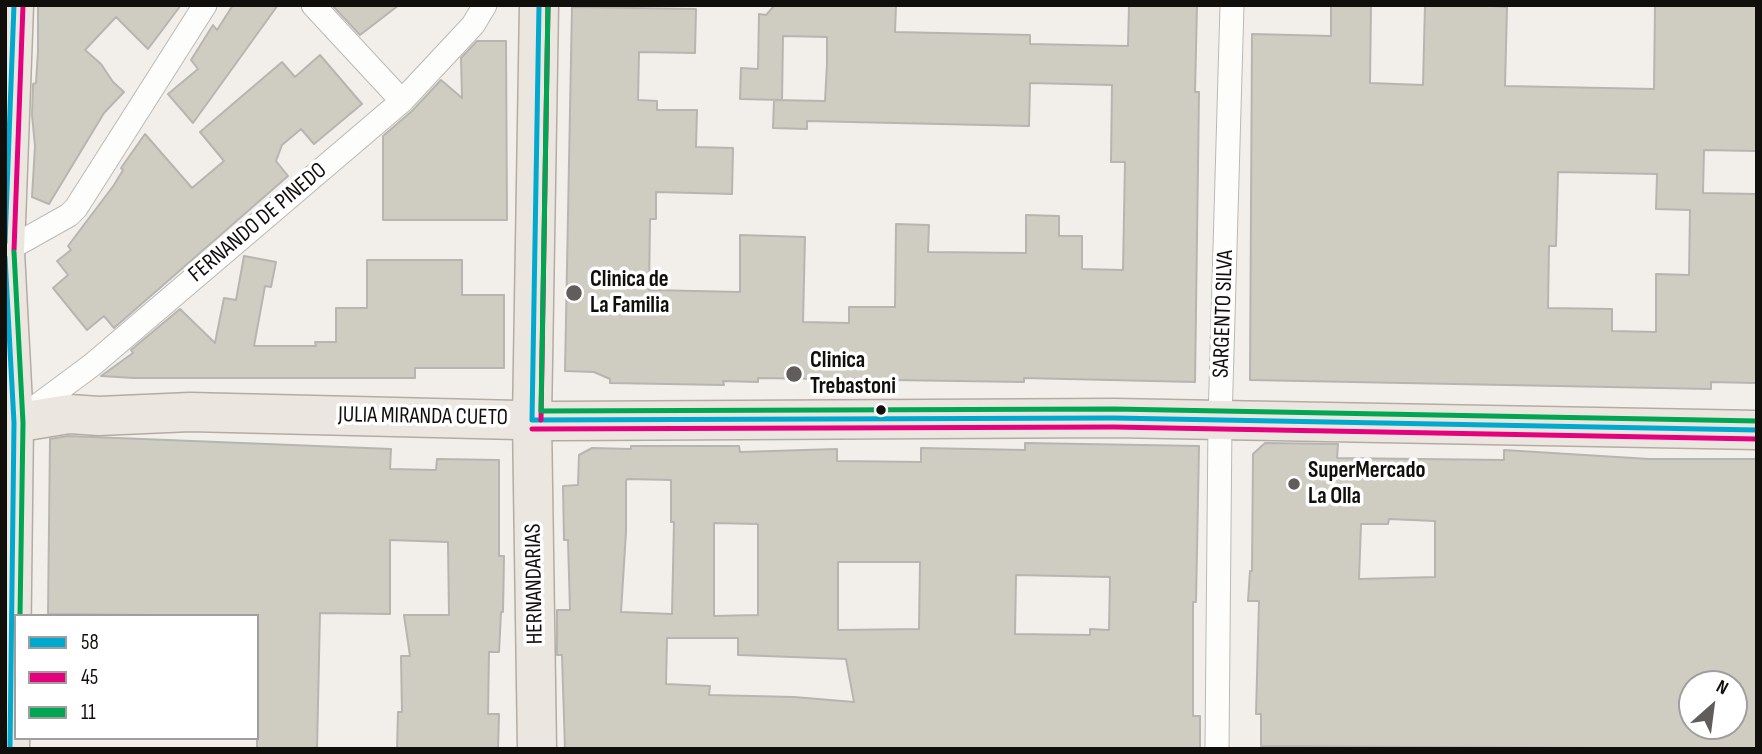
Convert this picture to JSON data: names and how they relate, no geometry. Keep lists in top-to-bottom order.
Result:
{
  "streets": {
    "highway": ["JULIA MIRANDA CUETO", "HERNANDARIAS"],
    "street": ["FERNANDO DE PINEDO", "SARGENTO SILVA"]
  },
  "crossings": [
    ["FERNANDO DE PINEDO", "JULIA MIRANDA CUETO"],
    ["SARGENTO SILVA", "JULIA MIRANDA CUETO"],
    ["JULIA MIRANDA CUETO", "HERNANDARIAS"]
  ],
  "places": ["Clinica de La Familia", "Clinica Trebastoni", "SuperMercado La Olla"],
  "lines": ["transit line 58", "transit line 45", "transit line 11"],
  "legend": ["58", "45", "11"],
  "north": "top right"
}
